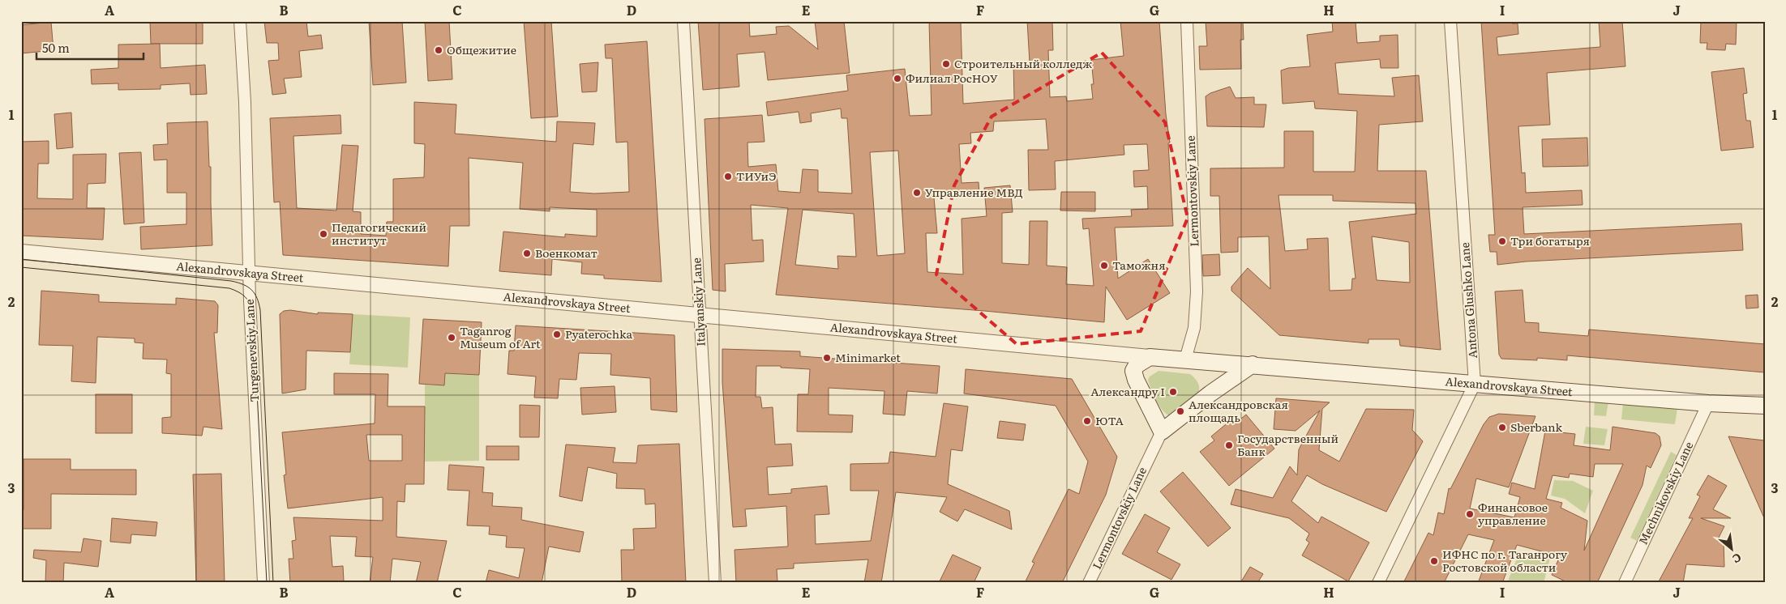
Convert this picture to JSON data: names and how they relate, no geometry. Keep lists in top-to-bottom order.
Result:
{
  "streets": {
    "main road": ["Alexandrovskaya Street"],
    "street": [
      "Lermontovskiy Lane",
      "Antona Glushko Lane",
      "Italyanskiy Lane",
      "Turgenevskiy Lane",
      "Mechnikovskiy Lane"
    ]
  },
  "crossings": [
    ["Lermontovskiy Lane", "Alexandrovskaya Street"],
    ["Alexandrovskaya Street", "Antona Glushko Lane"],
    ["Alexandrovskaya Street", "Italyanskiy Lane"],
    ["Alexandrovskaya Street", "Turgenevskiy Lane"],
    ["Alexandrovskaya Street", "Mechnikovskiy Lane"]
  ],
  "places": [
    "Общежитие",
    "Строительный колледж",
    "Филиал РосНОУ",
    "ТИУиЭ",
    "Управление МВД",
    "Педагогический институт",
    "Три богатыря",
    "Военкомат",
    "Таможня",
    "Pyaterochka",
    "Taganrog Museum of Art",
    "Minimarket",
    "Александру I",
    "Александровская площадь",
    "ЮТА",
    "Sberbank",
    "Государственный Банк",
    "Финансовое управление",
    "ИФНС по г. Таганрогу Ростовской области"
  ],
  "scale_bar": "50 m",
  "north": "bottom right",
  "grid": {
    "columns": [
      "A",
      "B",
      "C",
      "D",
      "E",
      "F",
      "G",
      "H",
      "I",
      "J"
    ],
    "rows": ["1", "2", "3"]
  }
}
